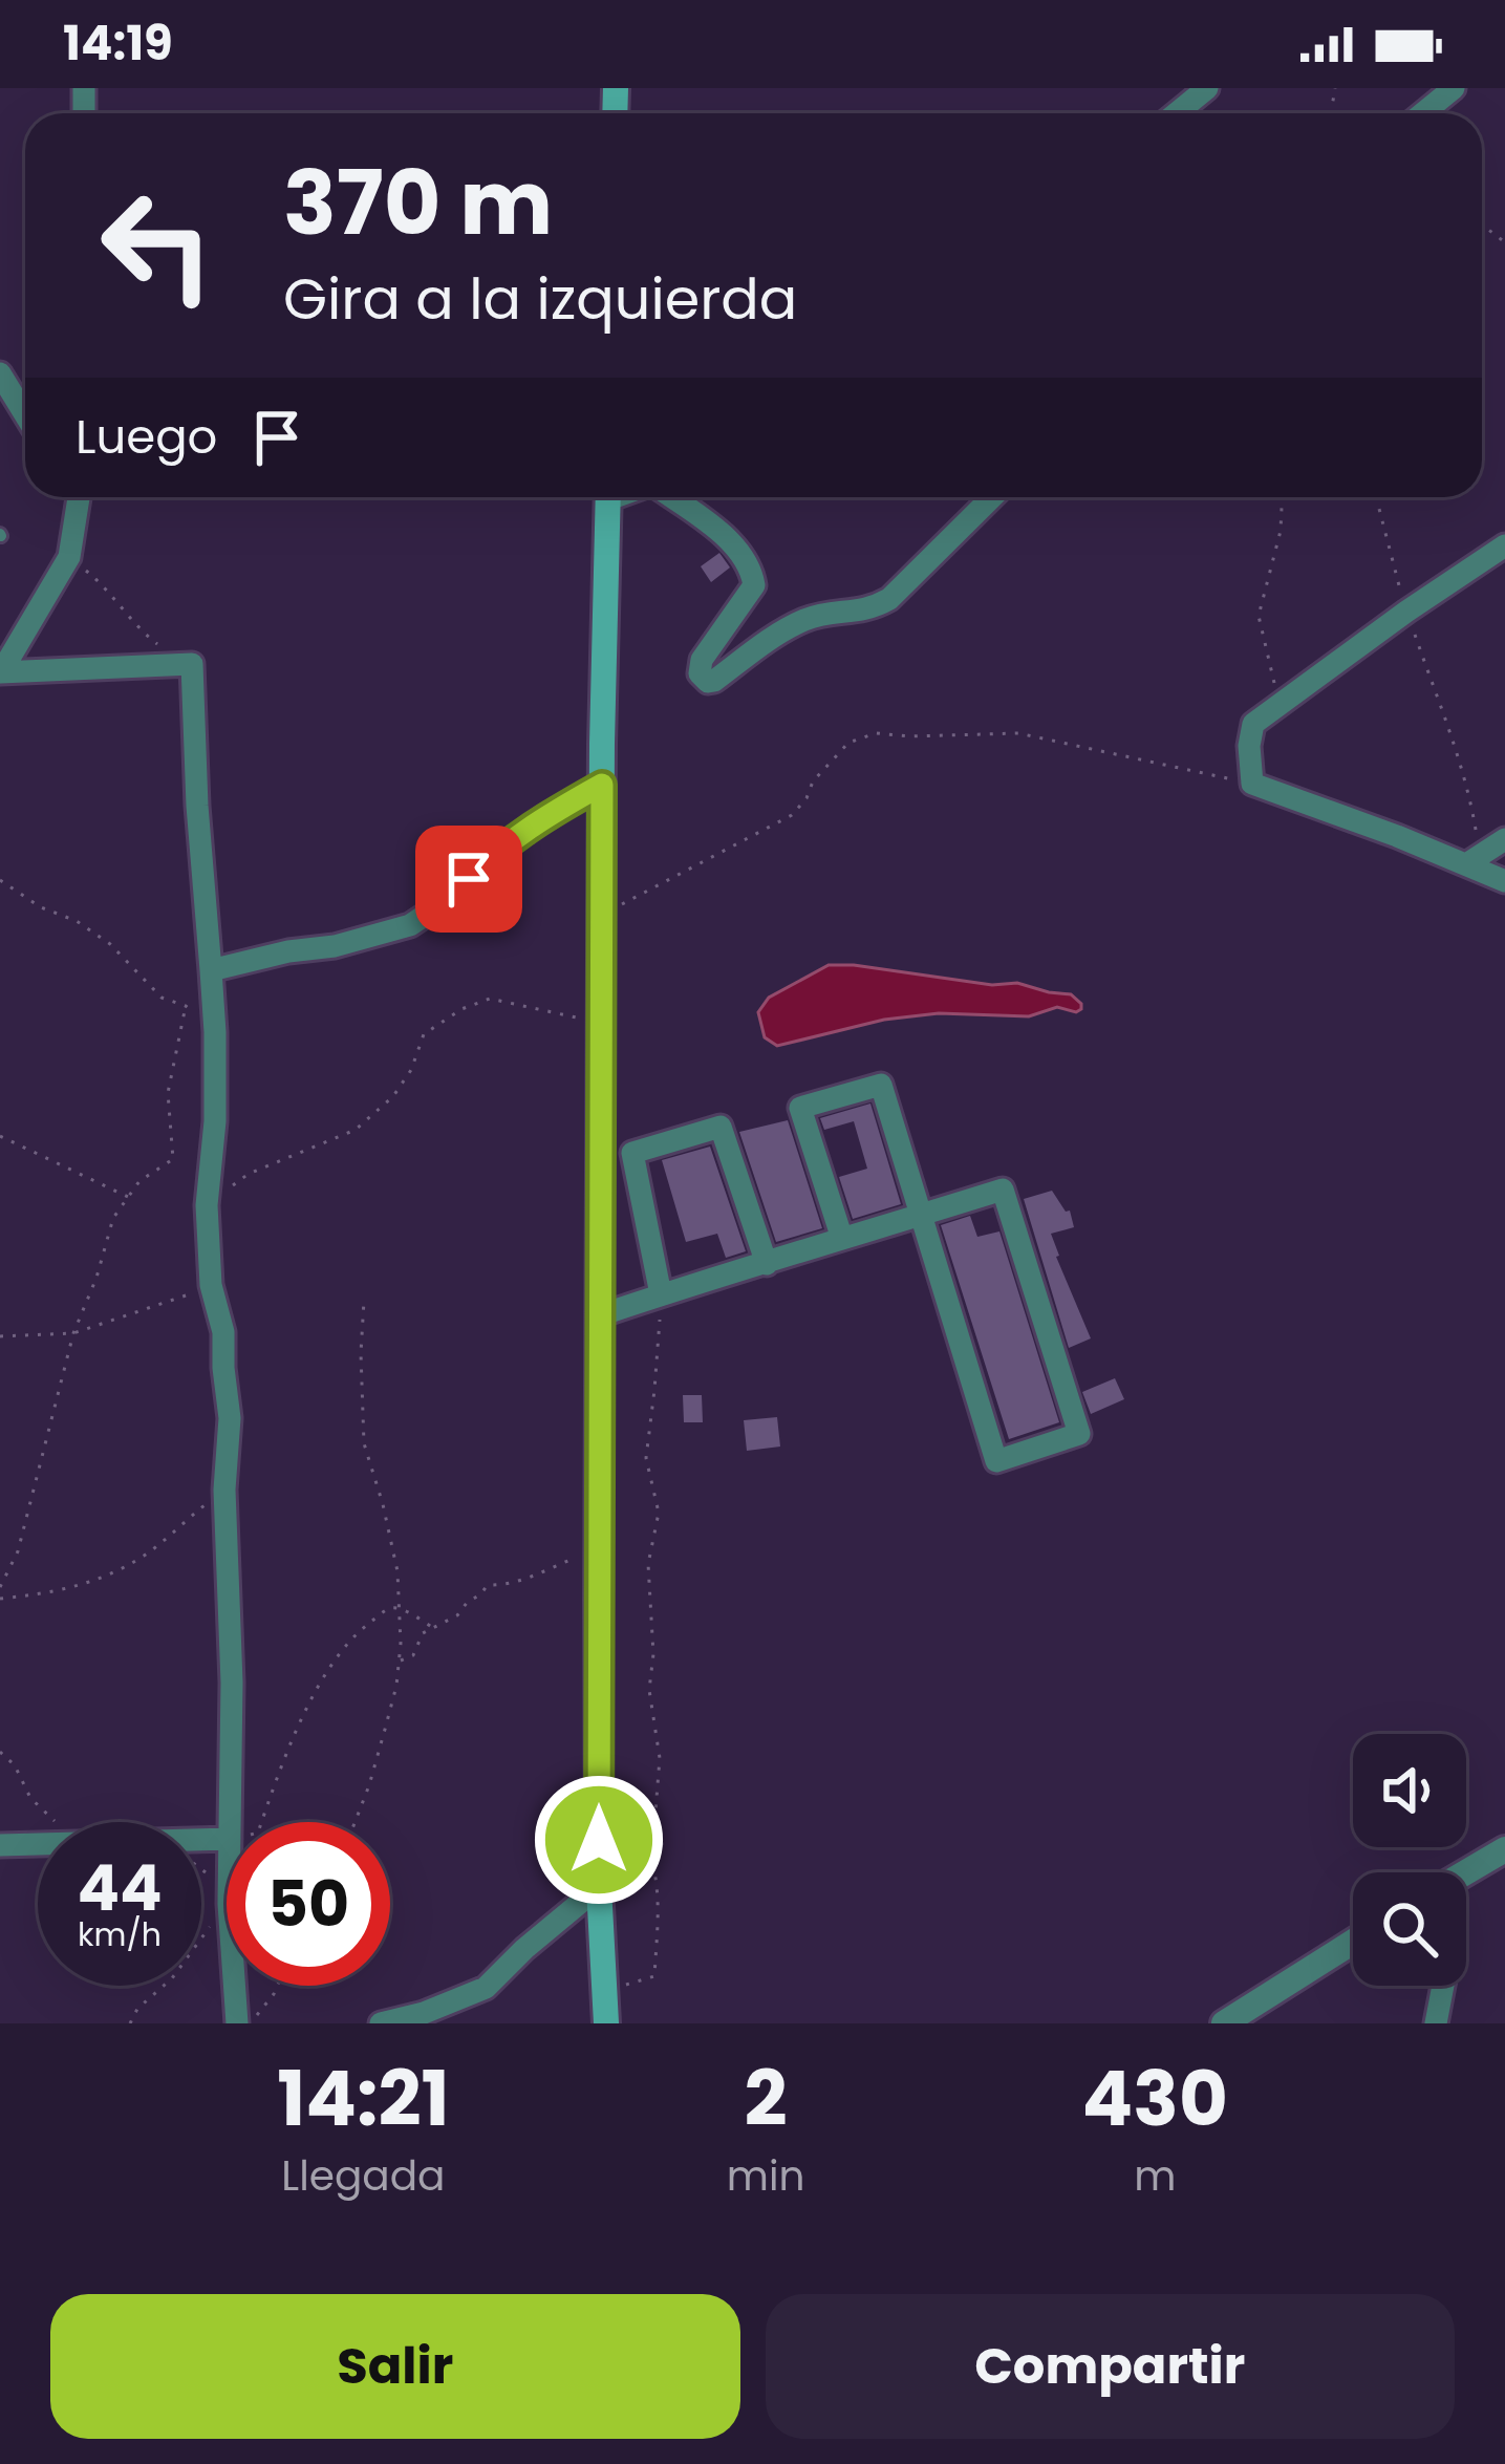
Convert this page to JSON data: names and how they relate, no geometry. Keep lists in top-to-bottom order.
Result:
{
  "page": {
    "status": "14:19",
    "turn": ["370 m", "Gira a la izquierda"],
    "then": "Luego",
    "speed": "44 km/h",
    "limit": "50",
    "eta": [
      "14:21",
      "Llegada",
      "2",
      "min",
      "430",
      "m"
    ],
    "buttons": ["Salir", "Compartir"]
  }
}
